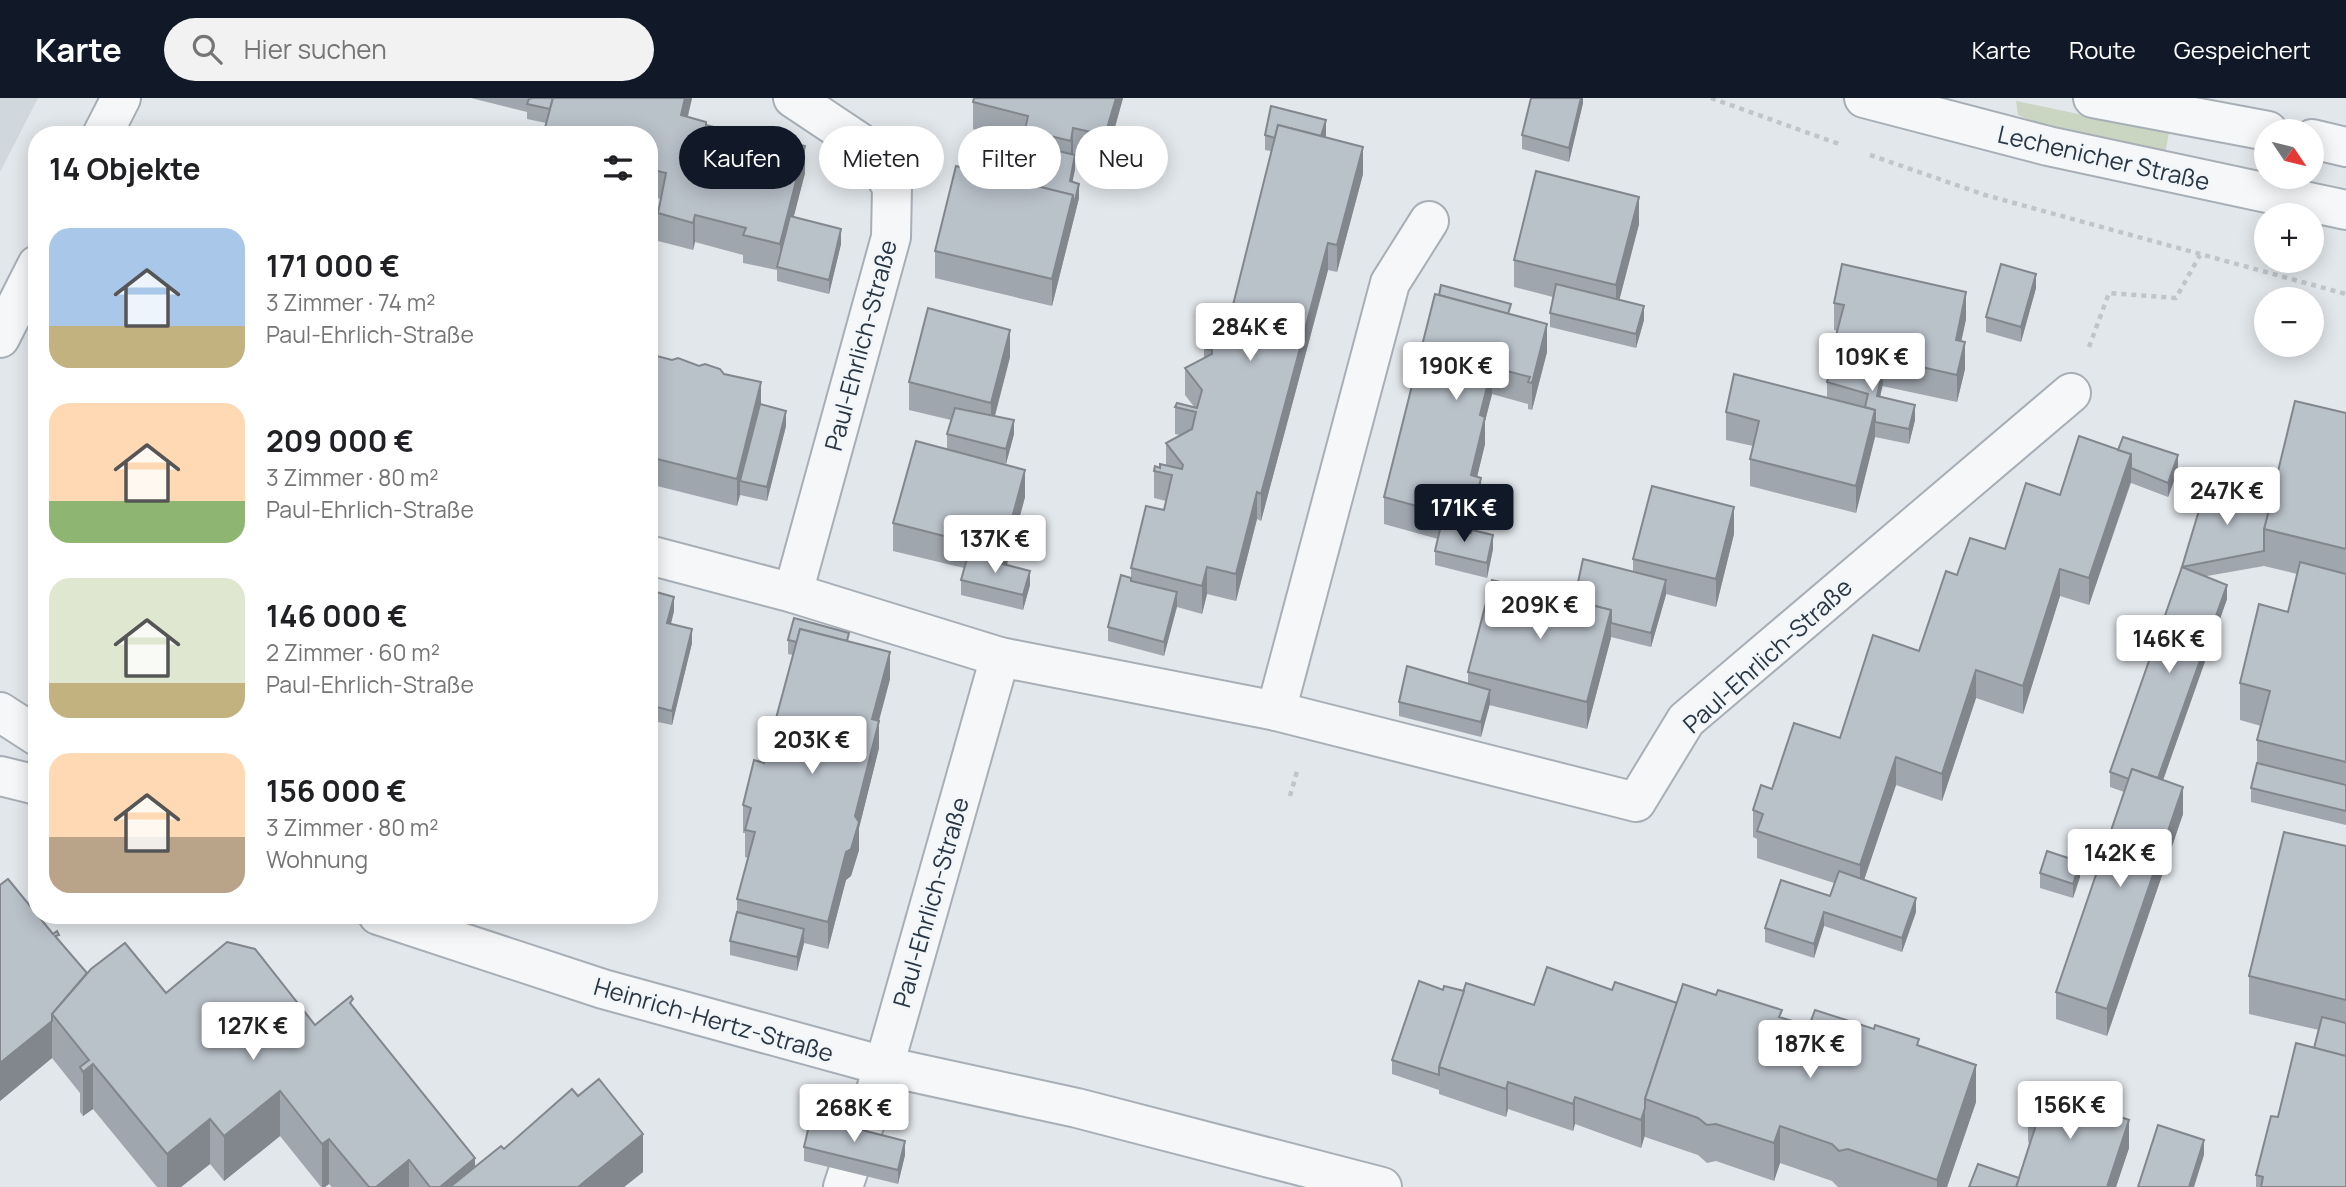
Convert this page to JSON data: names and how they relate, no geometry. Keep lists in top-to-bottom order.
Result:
{
  "streets": {
    "street": ["Lechenicher Straße", "Paul-Ehrlich-Straße", "Heinrich-Hertz-Straße"]
  },
  "crossings": [
    ["Paul-Ehrlich-Straße", "Heinrich-Hertz-Straße"]
  ],
  "north": "bottom right",
  "page": {
    "header": "Karte",
    "search": "Hier suchen",
    "nav": ["Karte", "Route", "Gespeichert"],
    "map_buttons": ["+", "−"],
    "chip": [
      "Kaufen",
      "Mieten",
      "Filter",
      "Neu"
    ],
    "heading": "14 Objekte",
    "list": [
      {
        "name": "171 000 €",
        "note": "3 Zimmer · 74 m² · Paul-Ehrlich-Straße"
      },
      {
        "name": "209 000 €",
        "note": "3 Zimmer · 80 m² · Paul-Ehrlich-Straße"
      },
      {
        "name": "146 000 €",
        "note": "2 Zimmer · 60 m² · Paul-Ehrlich-Straße"
      },
      {
        "name": "156 000 €",
        "note": "3 Zimmer · 80 m² · Wohnung"
      }
    ],
    "price": [
      "284K €",
      "109K €",
      "190K €",
      "247K €",
      "171K €",
      "137K €",
      "209K €",
      "146K €",
      "203K €",
      "142K €",
      "127K €",
      "187K €",
      "156K €",
      "268K €"
    ]
  }
}
